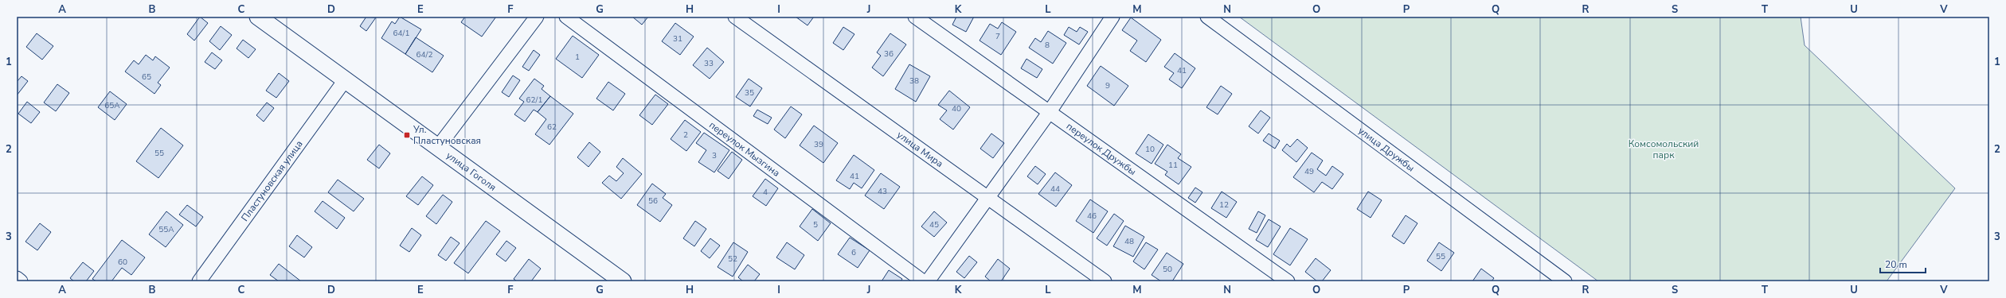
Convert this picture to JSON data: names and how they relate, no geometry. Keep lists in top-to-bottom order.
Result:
{
  "streets": {
    "street": [
      "улица Мира",
      "переулок Мызгина",
      "переулок Дружбы",
      "улица Дружбы",
      "улица Гоголя",
      "Пластуновская улица"
    ]
  },
  "crossings": [
    ["улица Гоголя", "Пластуновская улица"]
  ],
  "parks": ["Комсомольский парк"],
  "places": {
    "transit": ["Ул. Пластуновская"]
  },
  "house_numbers": [
    "64/1",
    "7",
    "31",
    "8",
    "36",
    "64/2",
    "1",
    "33",
    "41",
    "65",
    "38",
    "9",
    "35",
    "62/1",
    "65А",
    "40",
    "62",
    "2",
    "39",
    "10",
    "55",
    "3",
    "11",
    "49",
    "41",
    "44",
    "43",
    "4",
    "56",
    "12",
    "46",
    "5",
    "45",
    "55А",
    "48",
    "6",
    "55",
    "52",
    "60",
    "50"
  ],
  "scale_bar": "20 m",
  "grid": {
    "columns": [
      "A",
      "B",
      "C",
      "D",
      "E",
      "F",
      "G",
      "H",
      "I",
      "J",
      "K",
      "L",
      "M",
      "N",
      "O",
      "P",
      "Q",
      "R",
      "S",
      "T",
      "U",
      "V"
    ],
    "rows": ["1", "2", "3"]
  }
}
